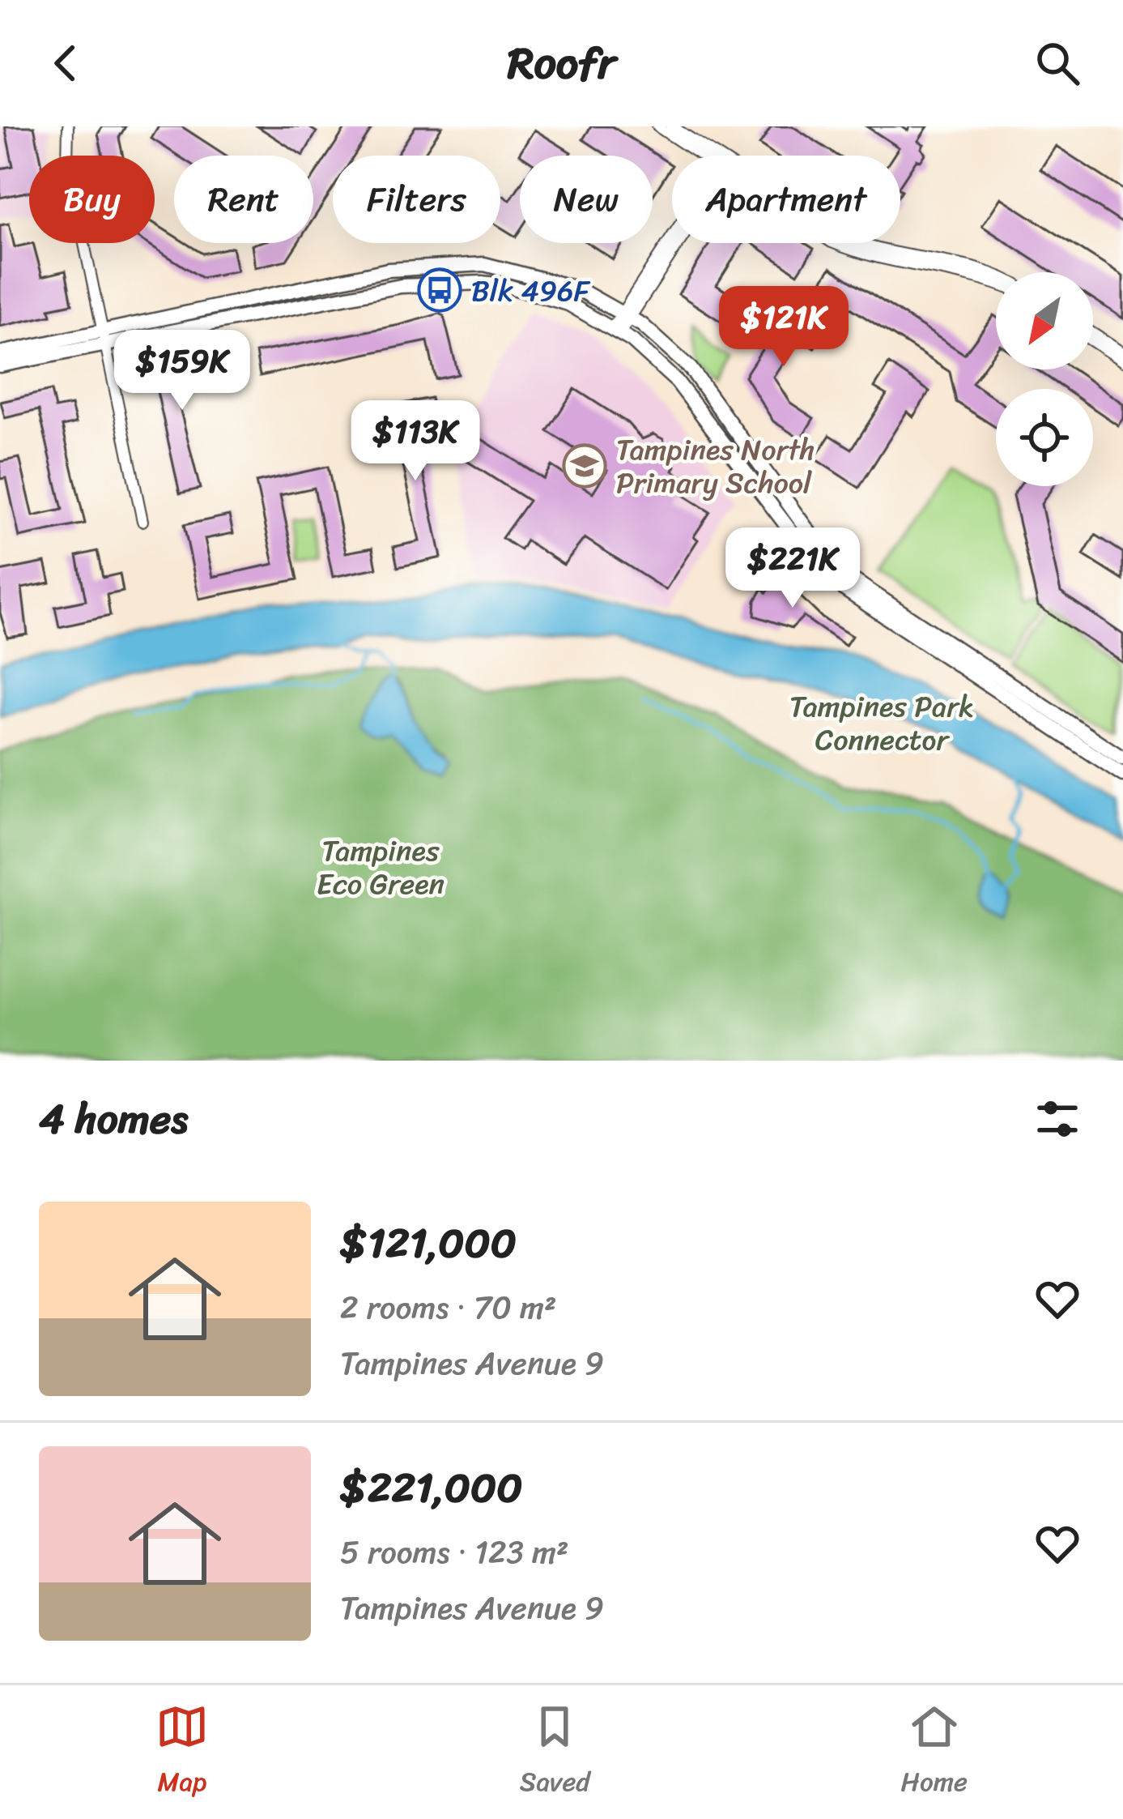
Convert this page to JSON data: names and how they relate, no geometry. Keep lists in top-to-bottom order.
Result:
{
  "parks": ["Tampines Park Connector", "Tampines Eco Green"],
  "places": {
    "bus stop": ["Blk 496F"],
    "school or university": ["Tampines North Primary School"]
  },
  "north": "bottom left",
  "page": {
    "header": "Roofr",
    "chip": [
      "Buy",
      "Rent",
      "Filters",
      "New",
      "Apartment"
    ],
    "price": [
      "$121K",
      "$159K",
      "$113K",
      "$221K"
    ],
    "heading": "4 homes",
    "list": [
      {
        "name": "$121,000",
        "note": "2 rooms · 70 m² · Tampines Avenue 9"
      },
      {
        "name": "$221,000",
        "note": "5 rooms · 123 m² · Tampines Avenue 9"
      }
    ],
    "tabs": ["Map", "Saved", "Home"]
  }
}
